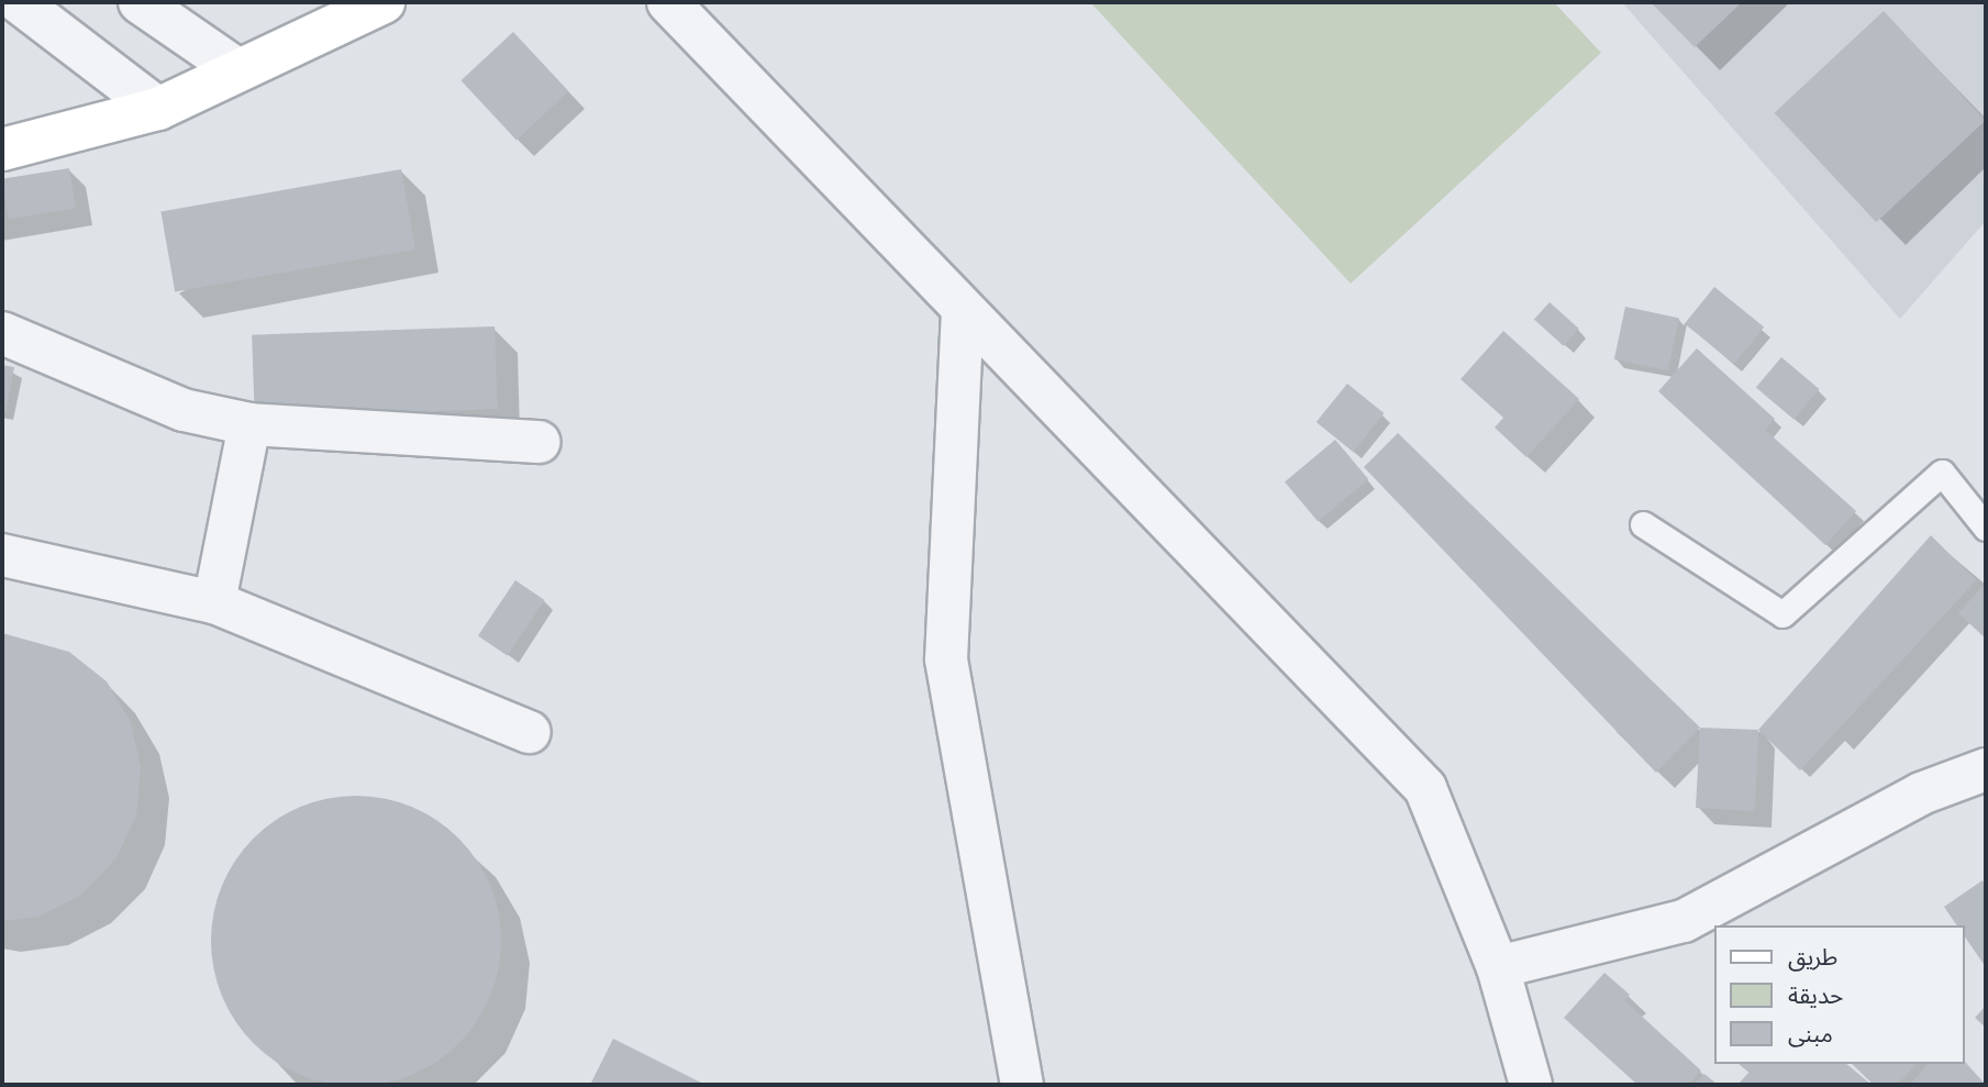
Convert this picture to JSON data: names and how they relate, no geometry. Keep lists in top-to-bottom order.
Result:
{
  "legend": ["طريق", "حديقة", "مبنى"]
}
